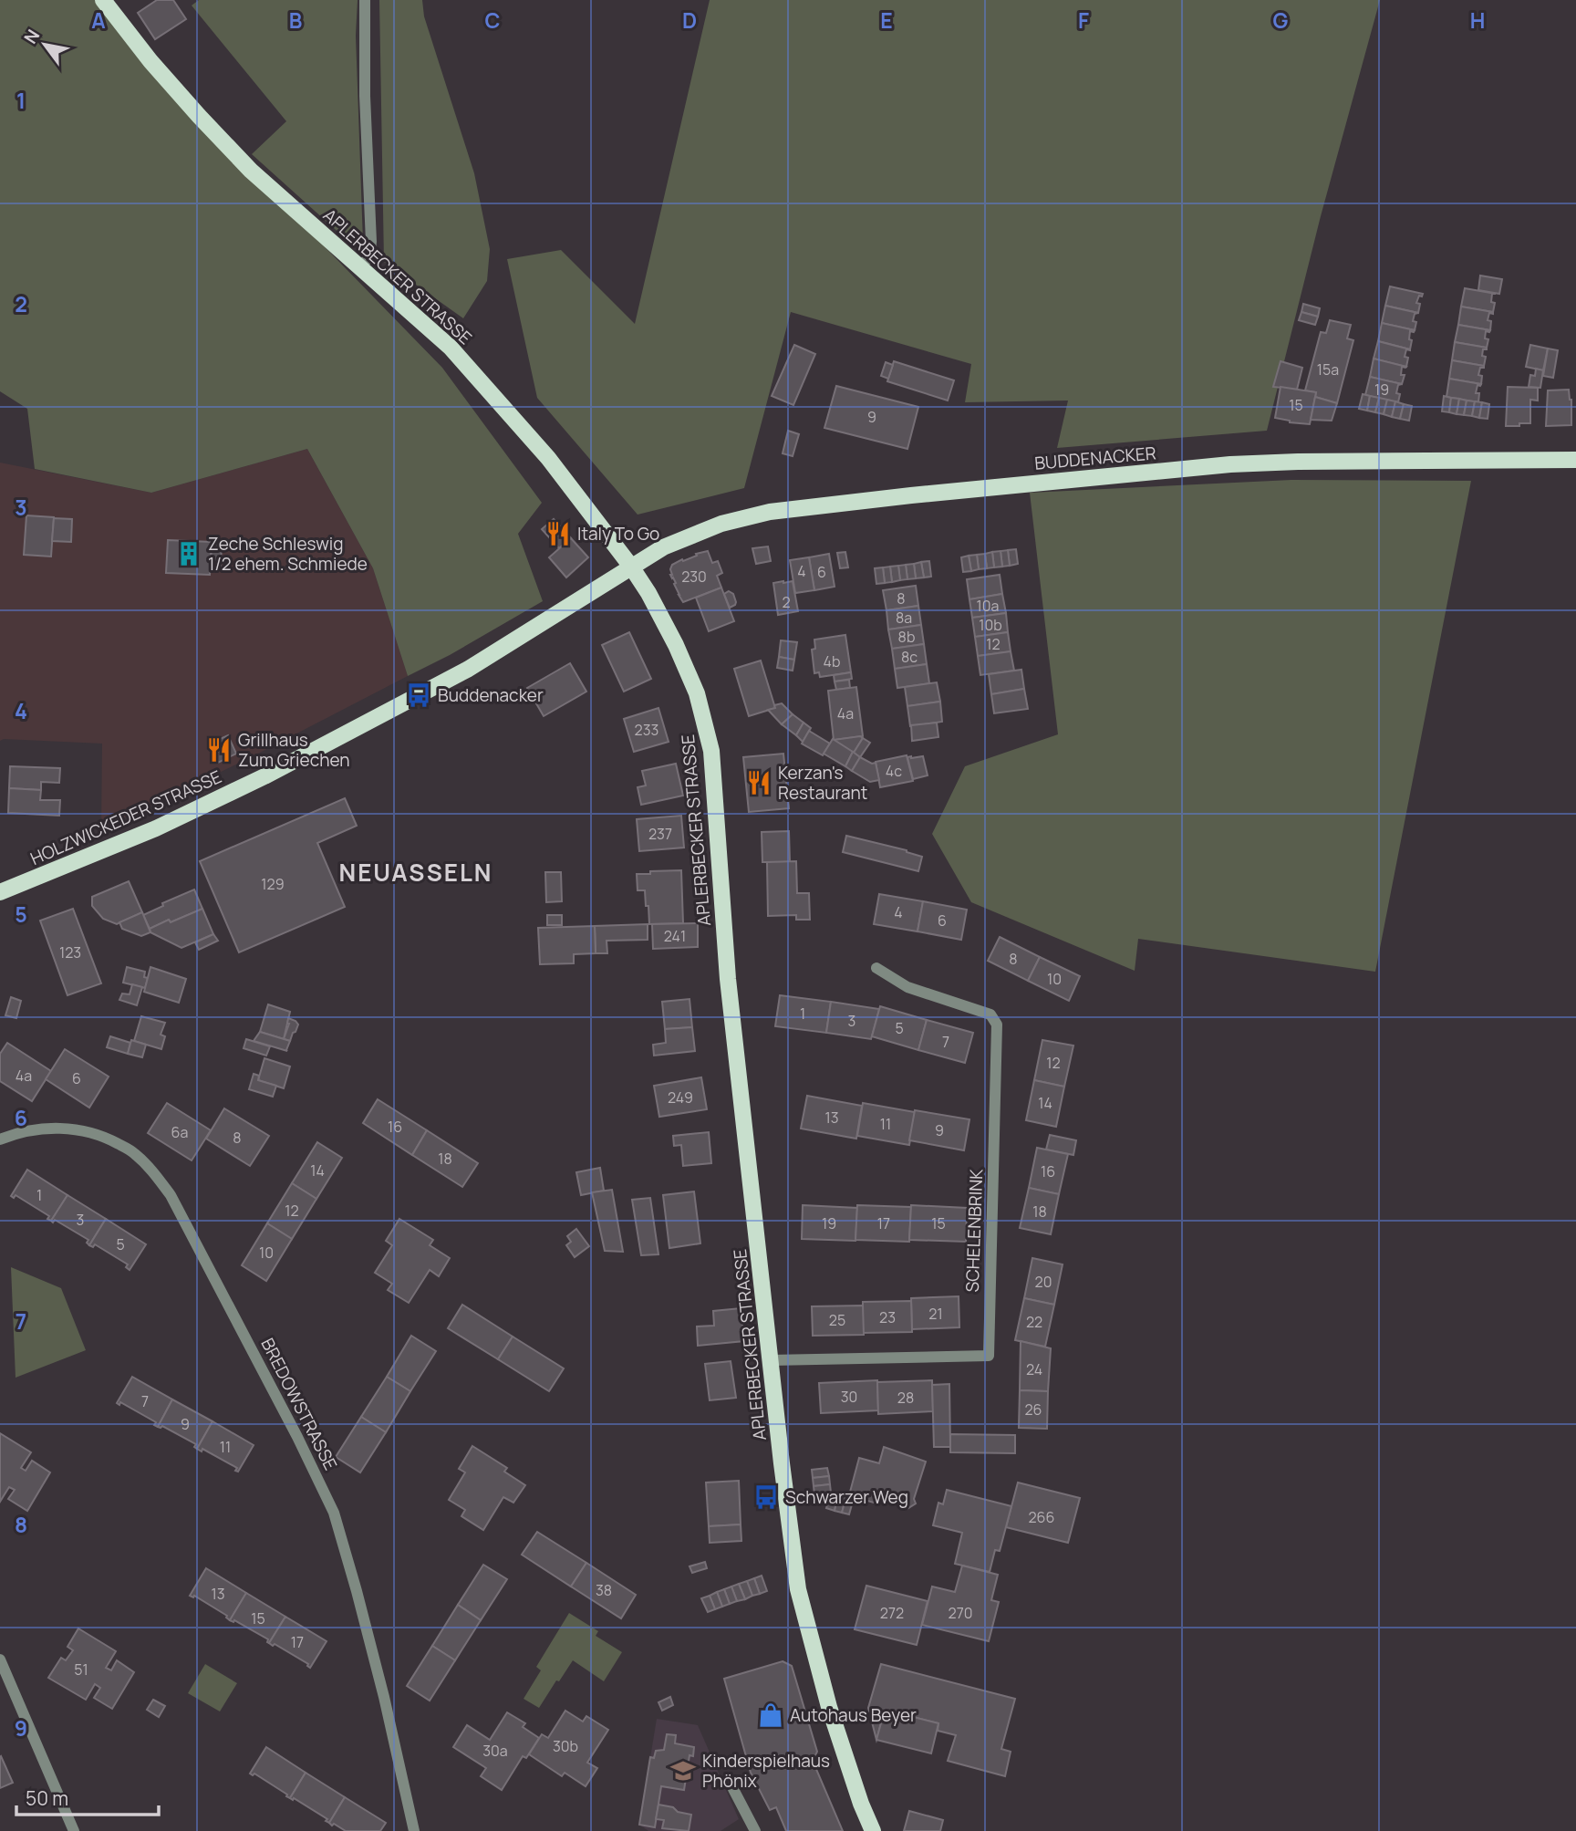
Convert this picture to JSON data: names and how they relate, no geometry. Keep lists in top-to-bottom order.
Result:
{
  "streets": {
    "main road": ["APLERBECKER STRASSE", "BUDDENACKER", "HOLZWICKEDER STRASSE"],
    "street": ["SCHELENBRINK", "BREDOWSTRASSE"]
  },
  "crossings": [
    ["APLERBECKER STRASSE", "BUDDENACKER"],
    ["APLERBECKER STRASSE", "HOLZWICKEDER STRASSE"],
    ["APLERBECKER STRASSE", "SCHELENBRINK"],
    ["BUDDENACKER", "HOLZWICKEDER STRASSE"]
  ],
  "districts": ["NEUASSELN"],
  "places": {
    "restaurant": ["Italy To Go", "Grillhaus Zum Griechen", "Kerzan's Restaurant"],
    "building": ["Zeche Schleswig 1/2 ehem. Schmiede"],
    "bus stop": ["Buddenacker", "Schwarzer Weg"],
    "shop": ["Autohaus Beyer"],
    "school or university": ["Kinderspielhaus Phönix"]
  },
  "house_numbers": [
    "15a",
    "19",
    "15",
    "9",
    "4",
    "6",
    "230",
    "8",
    "2",
    "10a",
    "8a",
    "10b",
    "8b",
    "12",
    "8c",
    "4b",
    "4a",
    "233",
    "4c",
    "237",
    "129",
    "4",
    "6",
    "241",
    "123",
    "8",
    "10",
    "1",
    "3",
    "5",
    "7",
    "12",
    "4a",
    "6",
    "249",
    "14",
    "13",
    "11",
    "16",
    "9",
    "6a",
    "8",
    "18",
    "14",
    "16",
    "1",
    "12",
    "18",
    "3",
    "19",
    "17",
    "15",
    "5",
    "10",
    "20",
    "21",
    "23",
    "25",
    "22",
    "24",
    "30",
    "28",
    "7",
    "26",
    "9",
    "11",
    "266",
    "38",
    "13",
    "272",
    "270",
    "15",
    "17",
    "51",
    "30b",
    "30a"
  ],
  "scale_bar": "50 m",
  "north": "top left",
  "grid": {
    "columns": [
      "A",
      "B",
      "C",
      "D",
      "E",
      "F",
      "G",
      "H"
    ],
    "rows": [
      "1",
      "2",
      "3",
      "4",
      "5",
      "6",
      "7",
      "8",
      "9"
    ]
  }
}
